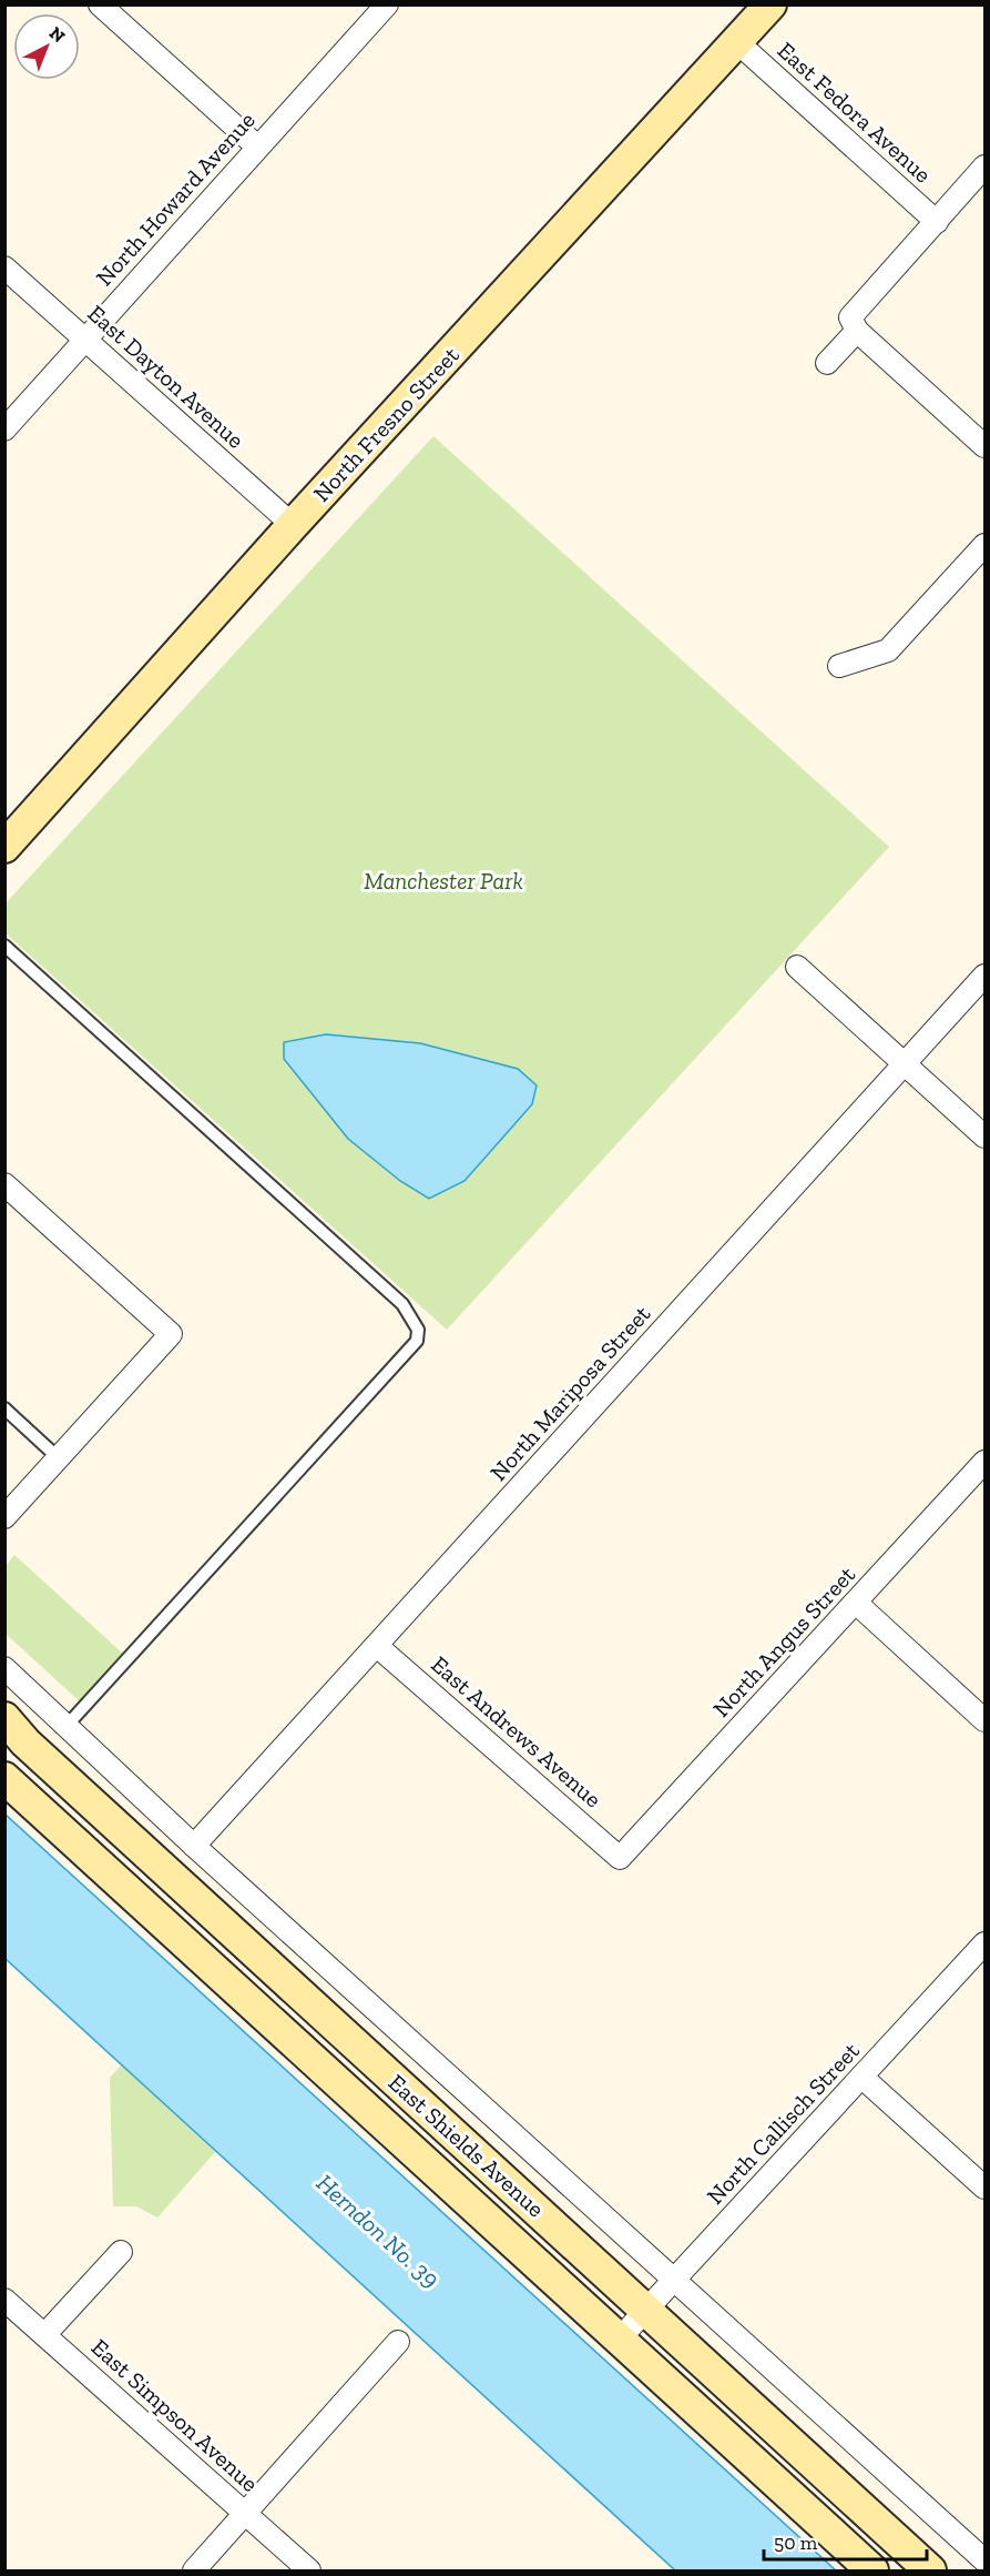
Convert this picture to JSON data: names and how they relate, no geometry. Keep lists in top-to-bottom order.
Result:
{
  "streets": {
    "main road": ["North Fresno Street", "East Shields Avenue"],
    "street": [
      "East Fedora Avenue",
      "North Howard Avenue",
      "East Dayton Avenue",
      "North Mariposa Street",
      "North Angus Street",
      "East Andrews Avenue",
      "North Callisch Street",
      "East Simpson Avenue"
    ]
  },
  "crossings": [
    ["East Fedora Avenue", "North Fresno Street"],
    ["North Howard Avenue", "East Dayton Avenue"],
    ["East Dayton Avenue", "North Fresno Street"],
    ["North Mariposa Street", "East Andrews Avenue"],
    ["North Angus Street", "East Andrews Avenue"],
    ["North Callisch Street", "East Shields Avenue"]
  ],
  "water": ["Herndon No. 39"],
  "parks": ["Manchester Park"],
  "scale_bar": "50 m",
  "north": "top right"
}
